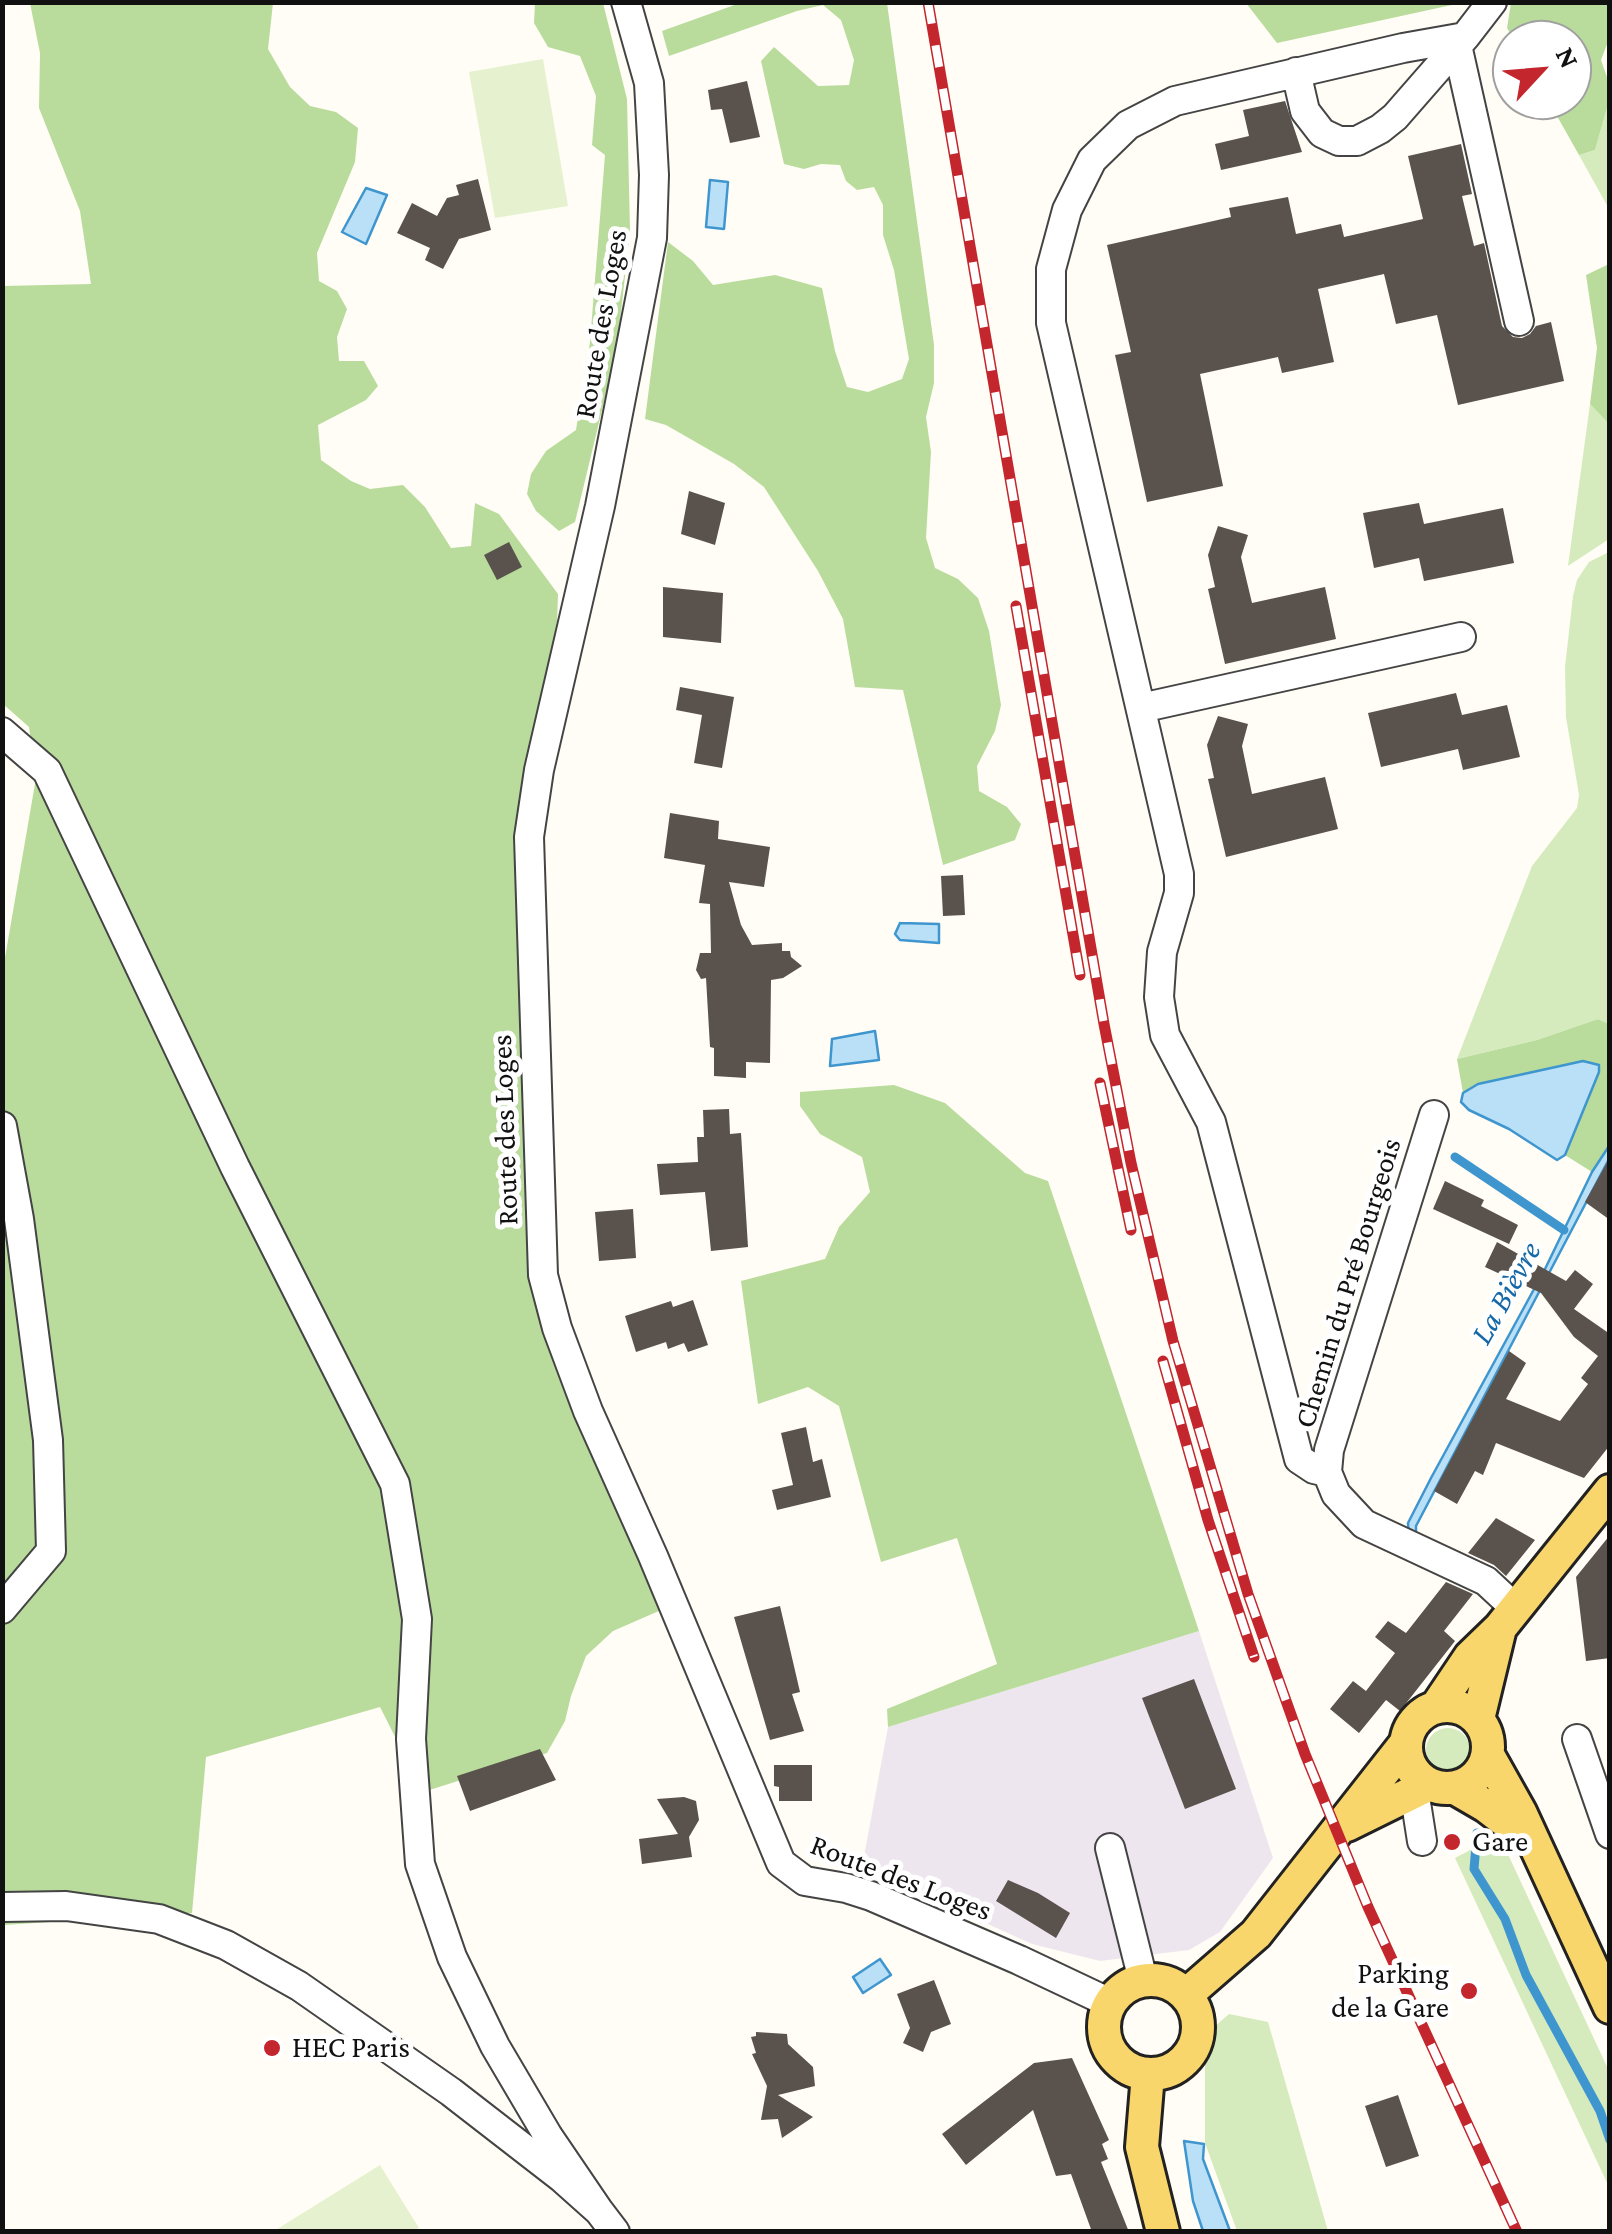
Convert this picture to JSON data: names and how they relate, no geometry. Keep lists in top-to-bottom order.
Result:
{
  "streets": {
    "street": ["Route des Loges", "Chemin du Pré Bourgeois"]
  },
  "water": ["La Bièvre"],
  "places": ["Gare", "Parking de la Gare", "HEC Paris"],
  "north": "top right"
}
